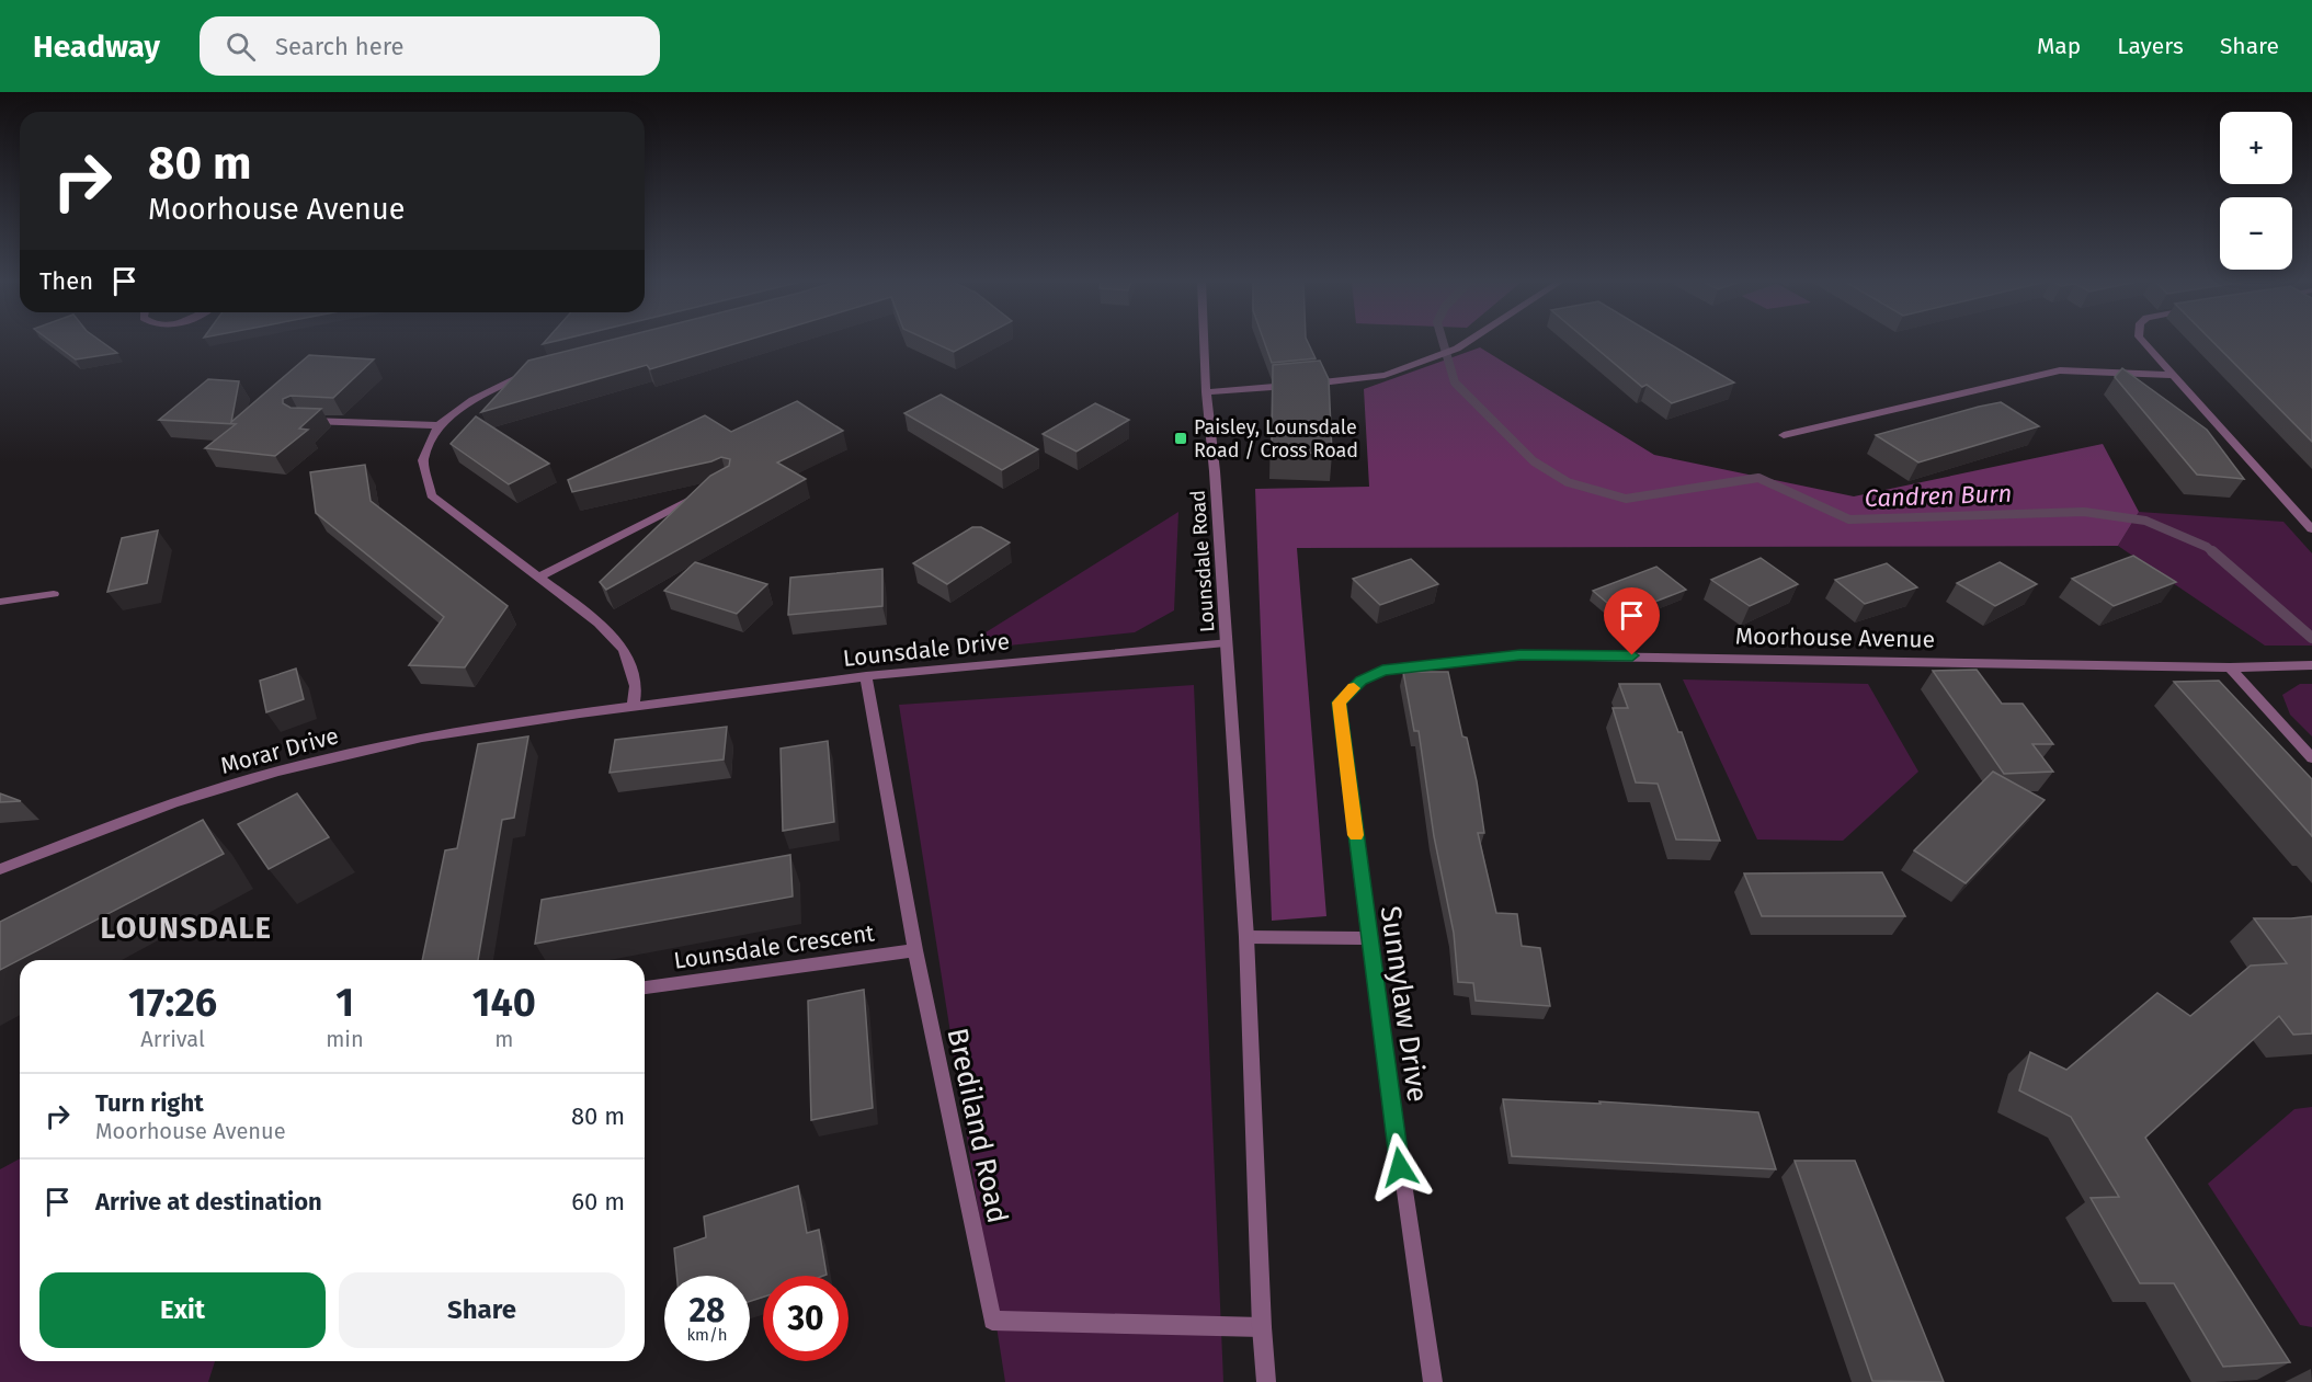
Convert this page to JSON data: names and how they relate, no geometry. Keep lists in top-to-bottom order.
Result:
{
  "streets": {
    "street": [
      "Lounsdale Road",
      "Moorhouse Avenue",
      "Lounsdale Drive",
      "Morar Drive",
      "Lounsdale Crescent",
      "Sunnylaw Drive",
      "Brediland Road"
    ]
  },
  "crossings": [
    ["Lounsdale Road", "Lounsdale Drive"],
    ["Moorhouse Avenue", "Sunnylaw Drive"],
    ["Lounsdale Drive", "Morar Drive"],
    ["Lounsdale Drive", "Brediland Road"],
    ["Lounsdale Crescent", "Brediland Road"]
  ],
  "districts": ["LOUNSDALE"],
  "water": ["Candren Burn"],
  "places": {
    "transit": ["Paisley, Lounsdale Road / Cross Road"]
  },
  "page": {
    "header": "Headway",
    "search": "Search here",
    "nav": ["Map", "Layers", "Share"],
    "map_buttons": ["+", "−"],
    "turn": ["80 m", "Moorhouse Avenue"],
    "then": "Then",
    "eta": [
      "17:26",
      "Arrival",
      "1",
      "min",
      "140",
      "m"
    ],
    "list": [
      {
        "name": "Turn right",
        "note": "Moorhouse Avenue",
        "value": "80 m"
      },
      {
        "name": "Arrive at destination",
        "value": "60 m"
      }
    ],
    "buttons": ["Exit", "Share"],
    "speed": "28 km/h",
    "limit": "30"
  }
}
